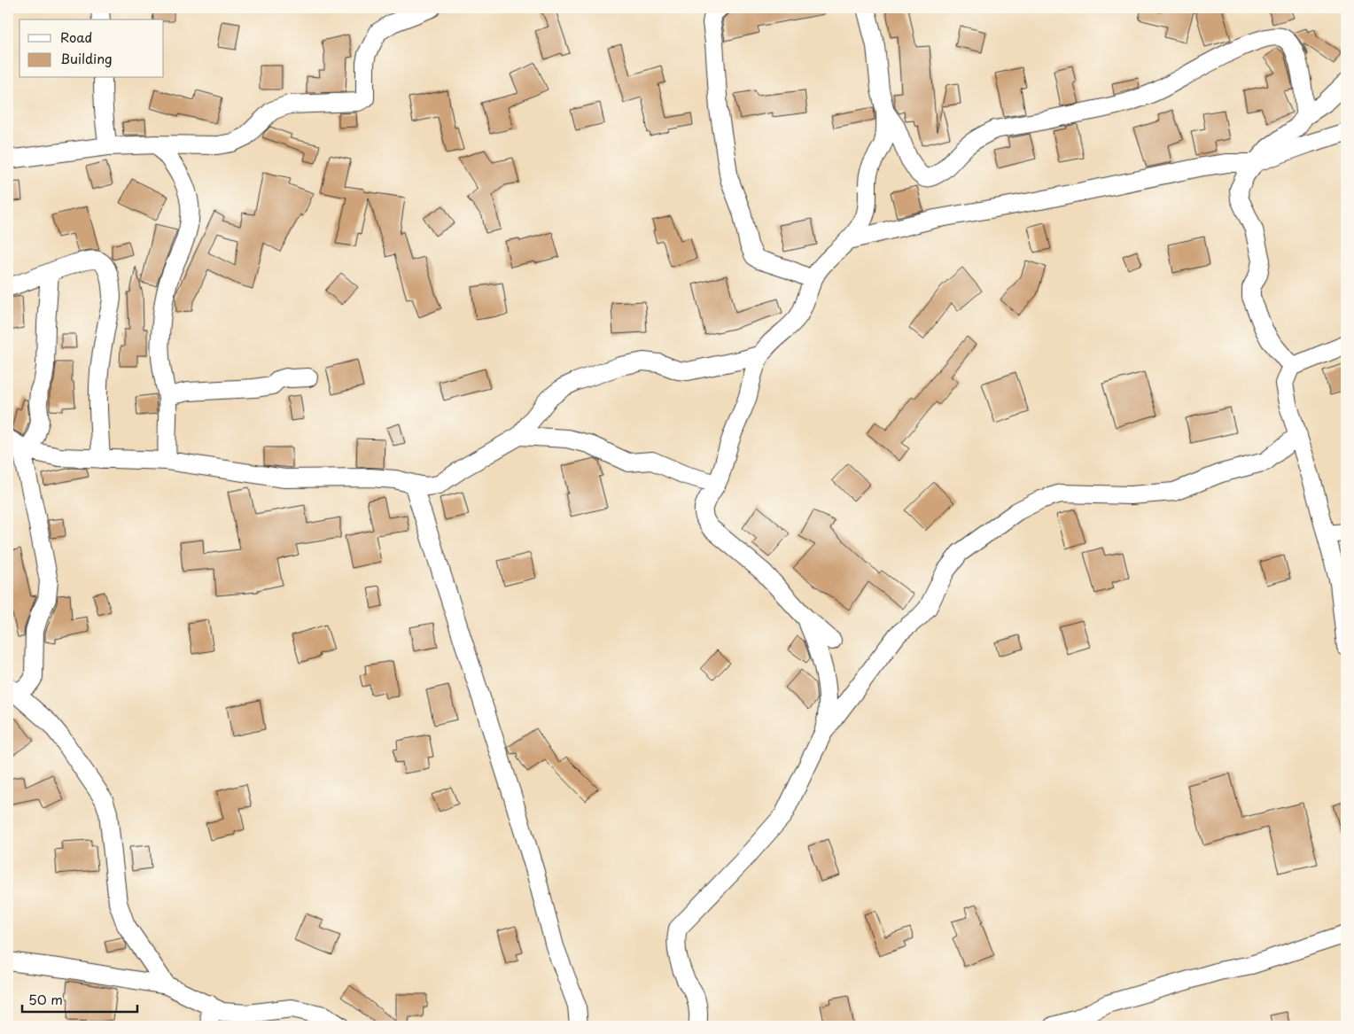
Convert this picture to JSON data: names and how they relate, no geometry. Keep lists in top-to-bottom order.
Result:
{
  "legend": ["Road", "Building"],
  "scale_bar": "50 m"
}
